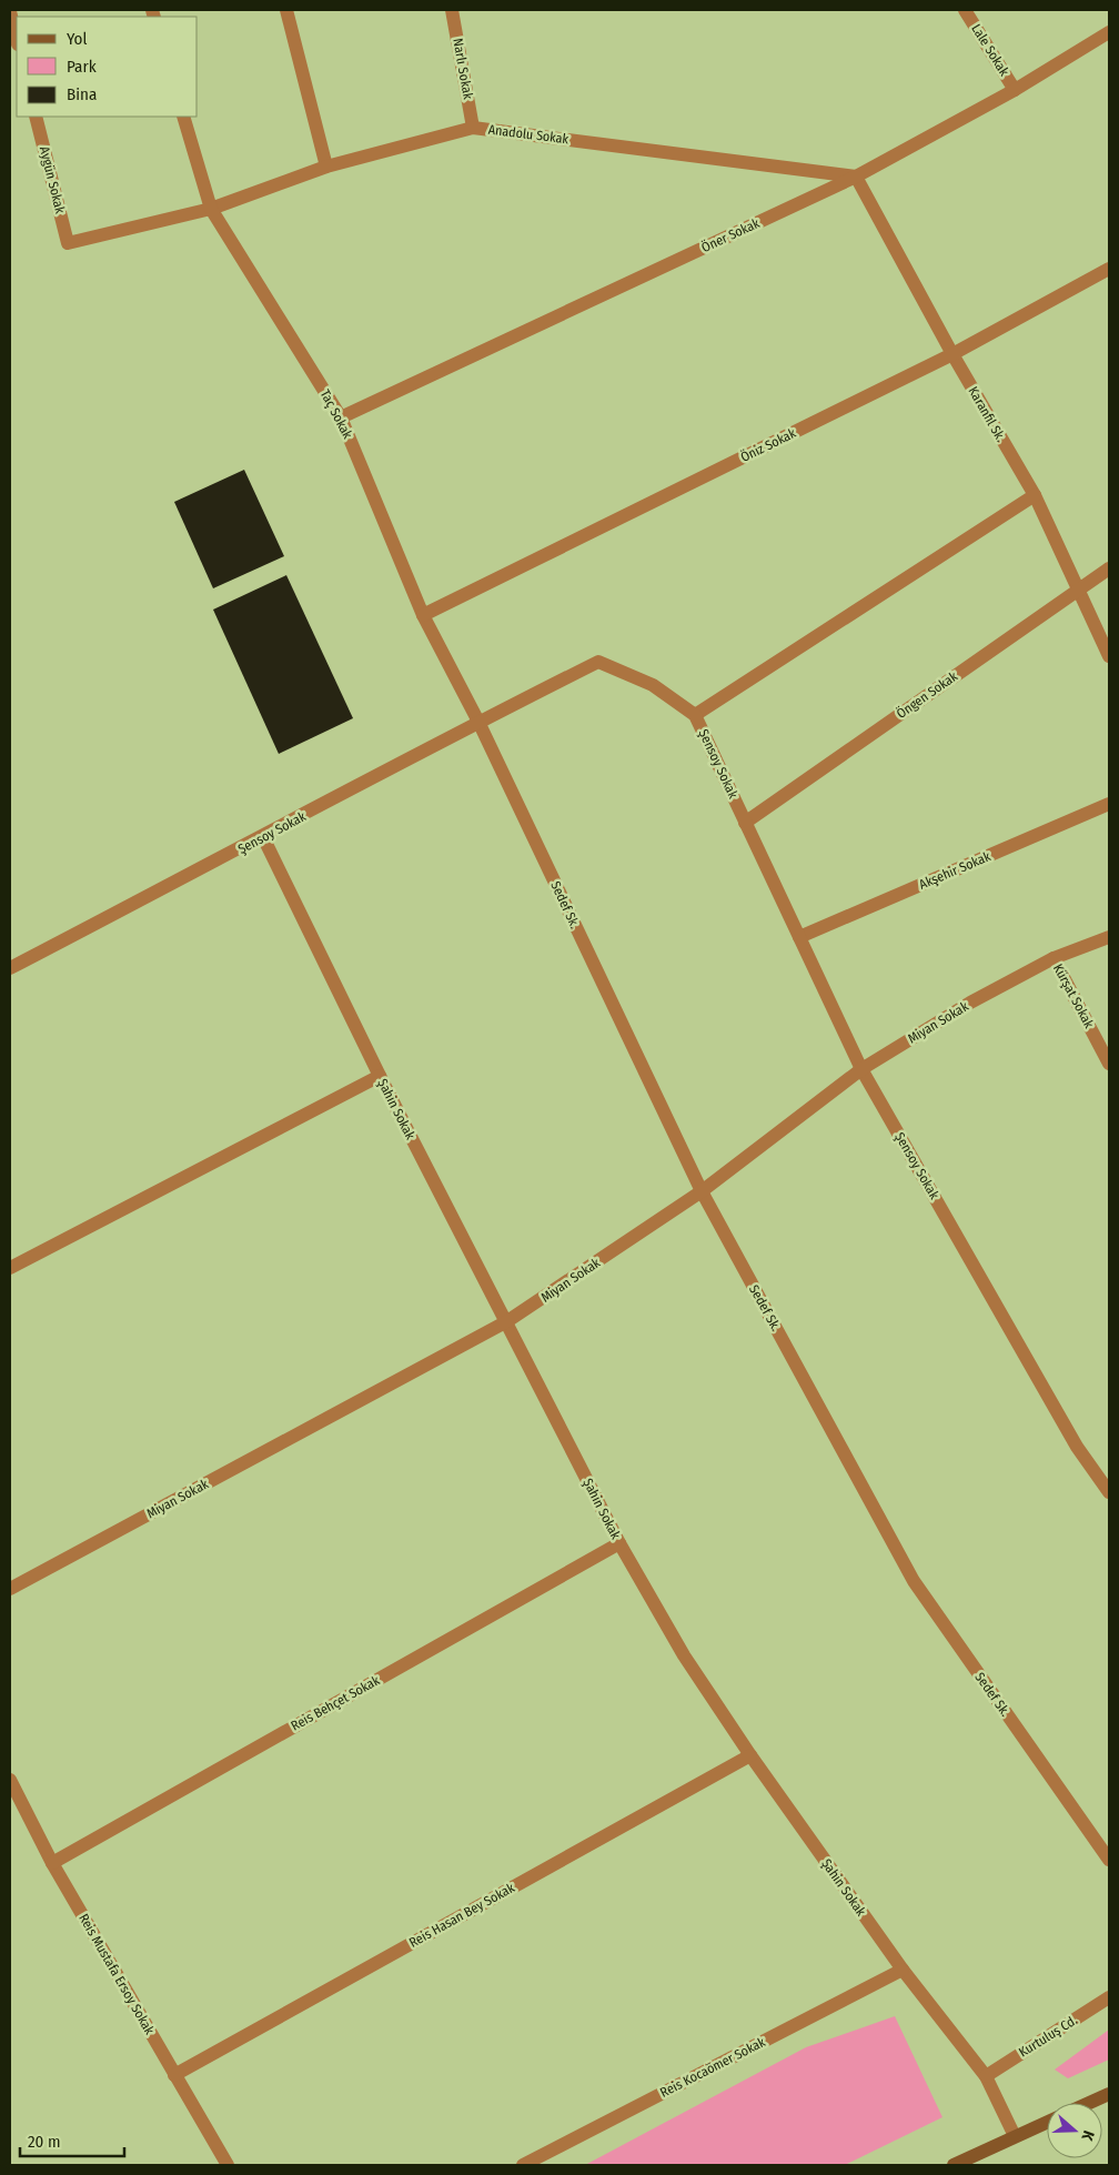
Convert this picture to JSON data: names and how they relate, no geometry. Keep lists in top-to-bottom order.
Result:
{
  "streets": {
    "street": [
      "Lale Sokak",
      "Narlı Sokak",
      "Anadolu Sokak",
      "Aygün Sokak",
      "Öner Sokak",
      "Taç Sokak",
      "Karanfil Sk.",
      "Öniz Sokak",
      "Öngen Sokak",
      "Şensoy Sokak",
      "Akşehir Sokak",
      "Sedef Sk.",
      "Kürşat Sokak",
      "Miyan Sokak",
      "Şahin Sokak",
      "Reis Behçet Sokak",
      "Reis Hasan Bey Sokak",
      "Reis Mustafa Ersoy Sokak",
      "Kurtuluş Cd.",
      "Reis Kocaömer Sokak"
    ]
  },
  "crossings": [
    ["Lale Sokak", "Öner Sokak"],
    ["Narlı Sokak", "Anadolu Sokak"],
    ["Anadolu Sokak", "Aygün Sokak"],
    ["Anadolu Sokak", "Öner Sokak"],
    ["Anadolu Sokak", "Taç Sokak"],
    ["Anadolu Sokak", "Karanfil Sk."],
    ["Öner Sokak", "Taç Sokak"],
    ["Öner Sokak", "Karanfil Sk."],
    ["Taç Sokak", "Öniz Sokak"],
    ["Taç Sokak", "Şensoy Sokak"],
    ["Taç Sokak", "Sedef Sk."],
    ["Karanfil Sk.", "Öniz Sokak"],
    ["Karanfil Sk.", "Öngen Sokak"],
    ["Öngen Sokak", "Şensoy Sokak"],
    ["Şensoy Sokak", "Akşehir Sokak"],
    ["Şensoy Sokak", "Sedef Sk."],
    ["Şensoy Sokak", "Miyan Sokak"],
    ["Şensoy Sokak", "Şahin Sokak"],
    ["Sedef Sk.", "Miyan Sokak"],
    ["Kürşat Sokak", "Miyan Sokak"],
    ["Miyan Sokak", "Şahin Sokak"],
    ["Şahin Sokak", "Reis Behçet Sokak"],
    ["Şahin Sokak", "Reis Hasan Bey Sokak"],
    ["Şahin Sokak", "Kurtuluş Cd."],
    ["Şahin Sokak", "Reis Kocaömer Sokak"],
    ["Reis Behçet Sokak", "Reis Mustafa Ersoy Sokak"],
    ["Reis Hasan Bey Sokak", "Reis Mustafa Ersoy Sokak"]
  ],
  "legend": ["Yol", "Park", "Bina"],
  "scale_bar": "20 m",
  "north": "right"
}
